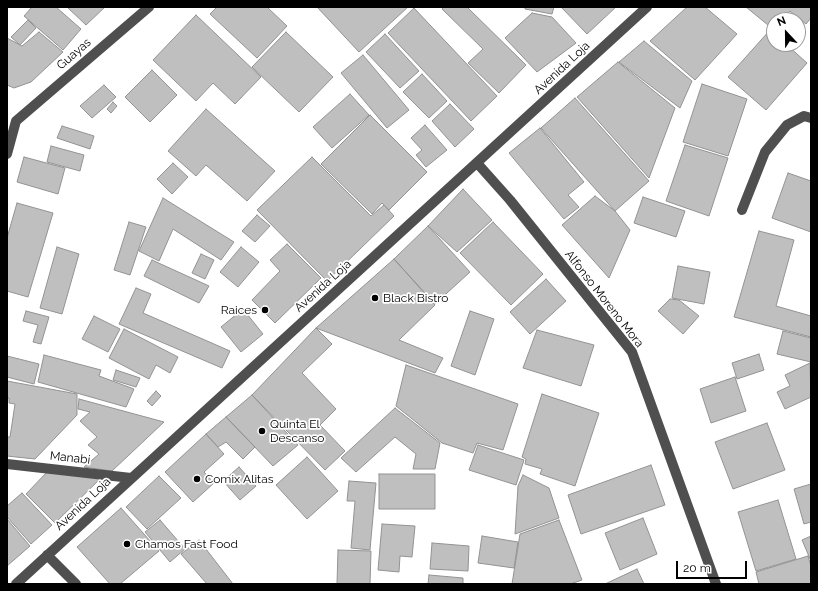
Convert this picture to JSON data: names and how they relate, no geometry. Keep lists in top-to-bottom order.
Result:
{
  "streets": {
    "street": [
      "Guayas",
      "Avenida Loja",
      "Alfonso Moreno Mora",
      "Manabi"
    ]
  },
  "crossings": [
    ["Avenida Loja", "Alfonso Moreno Mora"],
    ["Avenida Loja", "Manabi"]
  ],
  "places": [
    "Black Bistro",
    "Raices",
    "Quinta El Descanso",
    "Comix Alitas",
    "Chamos Fast Food"
  ],
  "scale_bar": "20 m",
  "north": "top"
}
